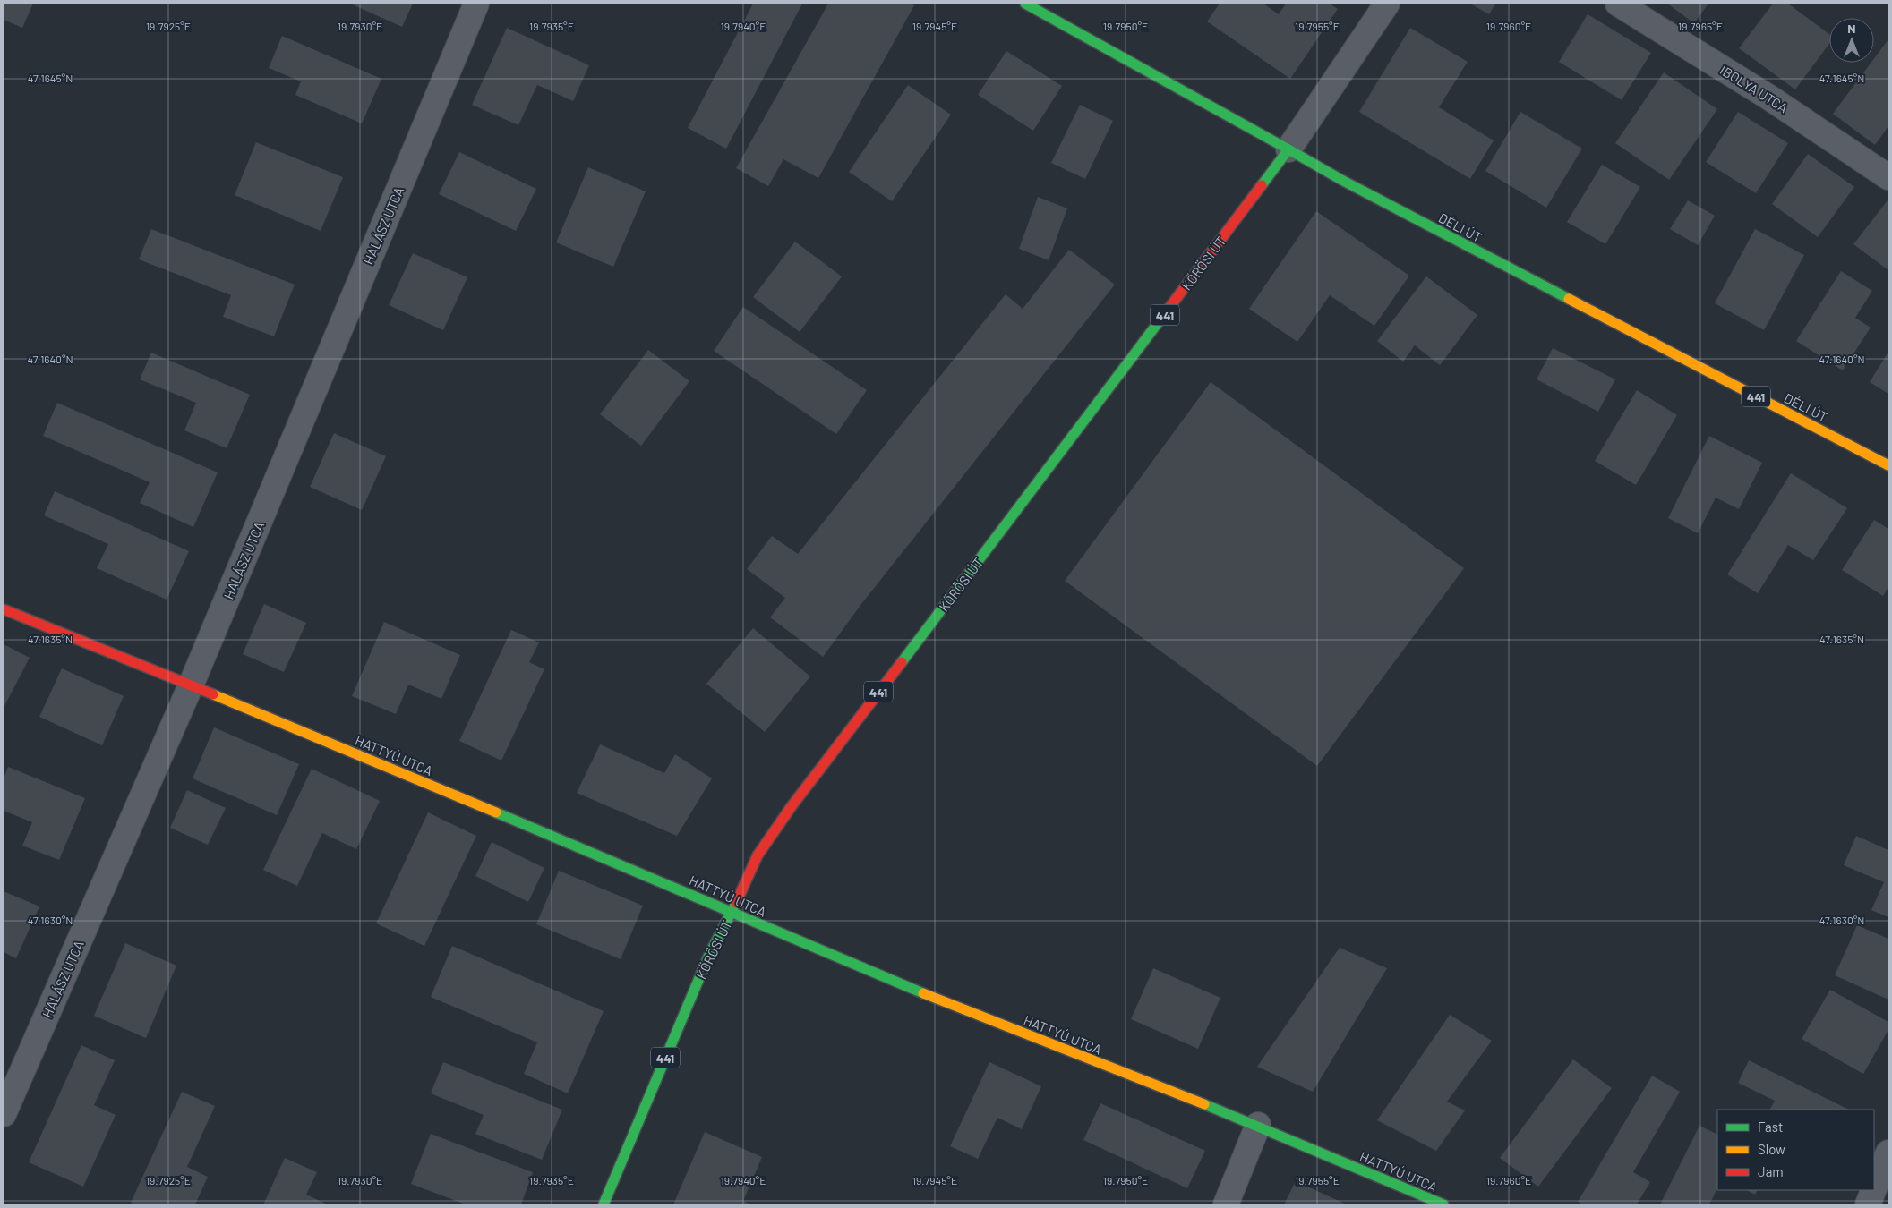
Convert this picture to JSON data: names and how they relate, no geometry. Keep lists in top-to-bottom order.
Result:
{
  "streets": {
    "main road": [
      "DÉLI ÚT",
      "KŐRÖSI ÚT",
      "441",
      "HATTYÚ UTCA"
    ],
    "street": ["IBOLYA UTCA", "HALÁSZ UTCA"]
  },
  "crossings": [
    ["HALÁSZ UTCA", "HATTYÚ UTCA"],
    ["DÉLI ÚT", "KŐRÖSI ÚT"],
    ["KŐRÖSI ÚT", "HATTYÚ UTCA"]
  ],
  "legend": ["Fast", "Slow", "Jam"],
  "north": "top",
  "coordinates": [
    "19.7925°E",
    "19.7930°E",
    "19.7935°E",
    "19.7940°E",
    "19.7945°E",
    "19.7950°E",
    "19.7955°E",
    "19.7960°E",
    "19.7965°E",
    "47.1645°N",
    "47.1640°N",
    "47.1635°N",
    "47.1630°N"
  ]
}
